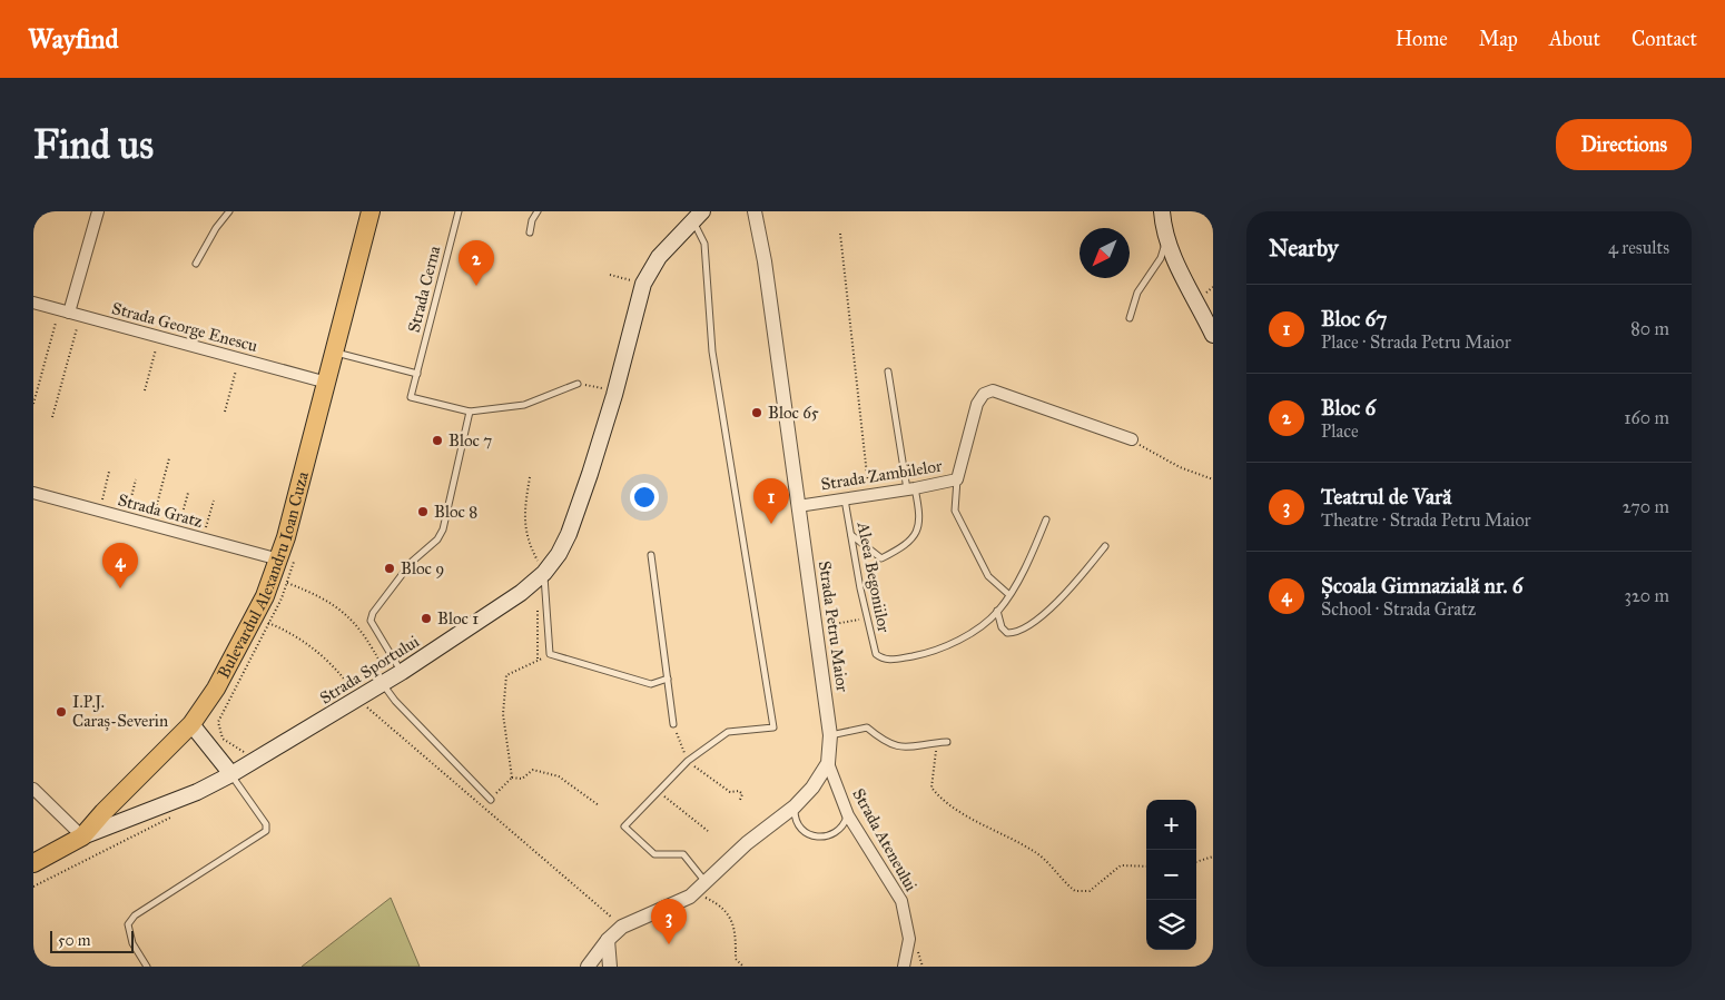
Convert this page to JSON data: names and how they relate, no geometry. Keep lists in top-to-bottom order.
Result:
{
  "streets": {
    "main road": ["Bulevardul Alexandru Ioan Cuza", "Strada Sportului"],
    "street": [
      "Strada George Enescu",
      "Strada Zambilelor",
      "Strada Gratz",
      "Strada Petru Maior",
      "Strada Ateneului"
    ],
    "lane": ["Strada Cerna", "Aleea Begoniilor"]
  },
  "crossings": [
    ["Strada George Enescu", "Bulevardul Alexandru Ioan Cuza"],
    ["Strada Zambilelor", "Aleea Begoniilor"],
    ["Strada Zambilelor", "Strada Petru Maior"],
    ["Strada Gratz", "Bulevardul Alexandru Ioan Cuza"],
    ["Bulevardul Alexandru Ioan Cuza", "Strada Sportului"],
    ["Strada Petru Maior", "Strada Ateneului"]
  ],
  "places": [
    "Bloc 65",
    "Bloc 7",
    "Bloc 8",
    "Bloc 9",
    "Bloc 1",
    "I.P.J. Caraș-Severin"
  ],
  "scale_bar": "50 m",
  "north": "bottom left",
  "page": {
    "header": "Wayfind",
    "nav": [
      "Home",
      "Map",
      "About",
      "Contact"
    ],
    "buttons": "Directions",
    "title": "Find us",
    "heading": ["Nearby", "4 results"],
    "pins": [
      "2",
      "1",
      "4",
      "3"
    ],
    "list": [
      {
        "mark": "1",
        "name": "Bloc 67",
        "note": "Place · Strada Petru Maior",
        "value": "80 m"
      },
      {
        "mark": "2",
        "name": "Bloc 6",
        "note": "Place",
        "value": "160 m"
      },
      {
        "mark": "3",
        "name": "Teatrul de Vară",
        "note": "Theatre · Strada Petru Maior",
        "value": "270 m"
      },
      {
        "mark": "4",
        "name": "Școala Gimnazială nr. 6",
        "note": "School · Strada Gratz",
        "value": "320 m"
      }
    ],
    "map_buttons": ["+", "−"],
    "scale": "50 m"
  }
}
